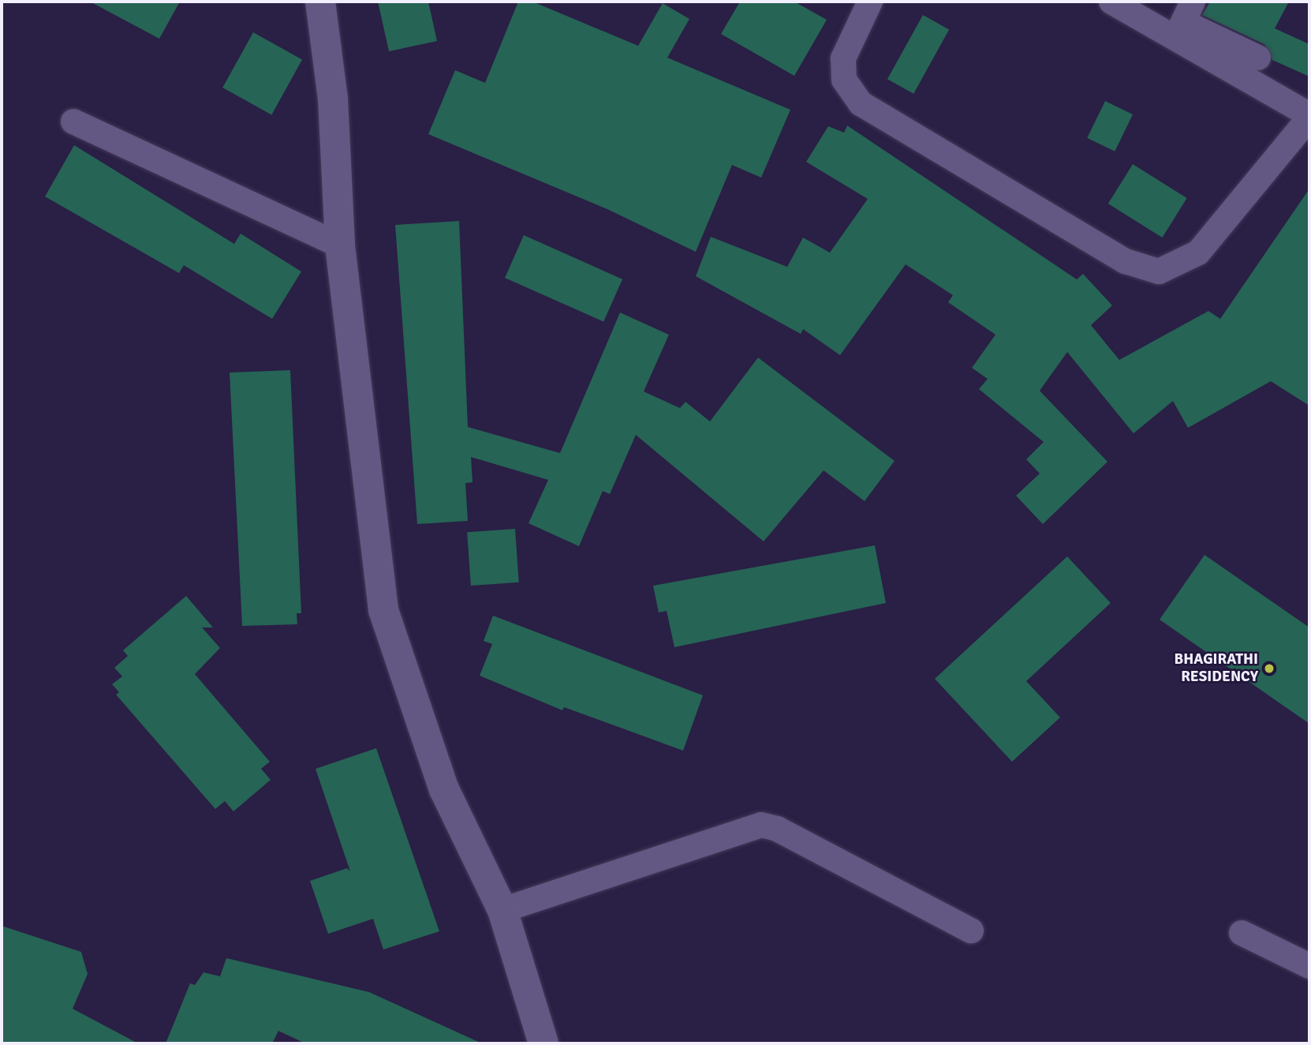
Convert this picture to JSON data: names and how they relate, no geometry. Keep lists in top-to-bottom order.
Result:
{
  "places": ["BHAGIRATHI RESIDENCY"]
}
